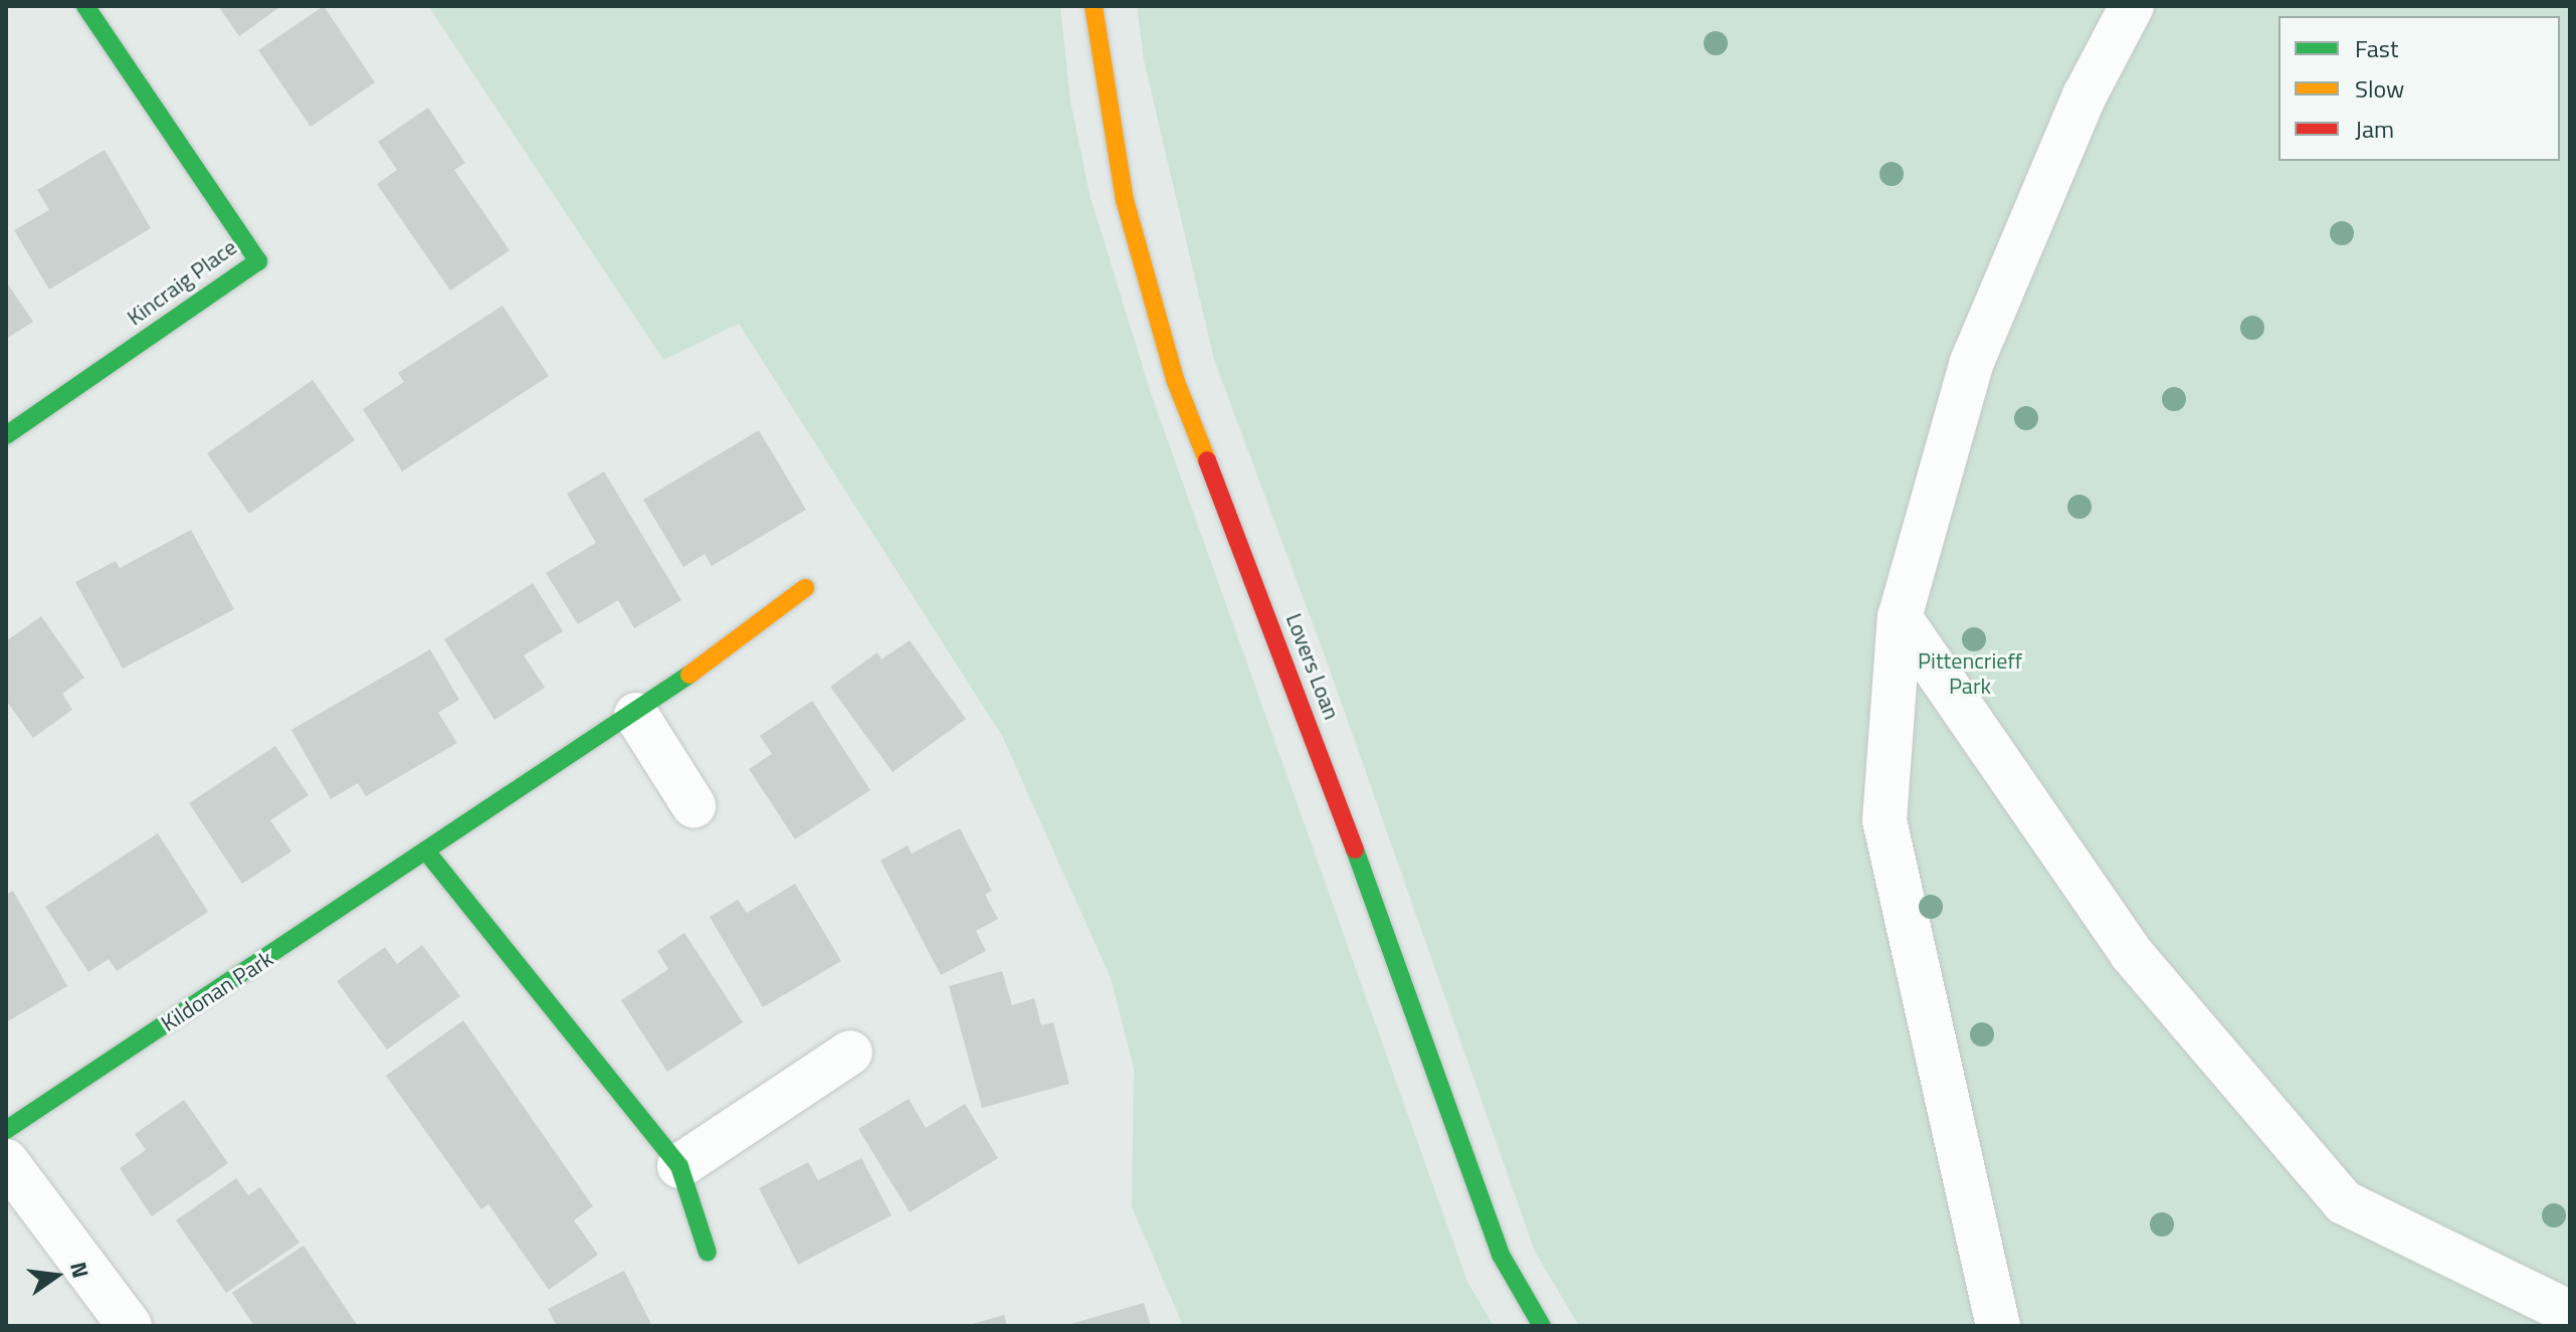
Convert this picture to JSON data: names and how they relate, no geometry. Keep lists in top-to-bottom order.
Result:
{
  "streets": {
    "street": ["Kincraig Place", "Lovers Loan", "Kildonan Park"]
  },
  "parks": ["Pittencrieff Park"],
  "legend": ["Fast", "Slow", "Jam"],
  "north": "right"
}
